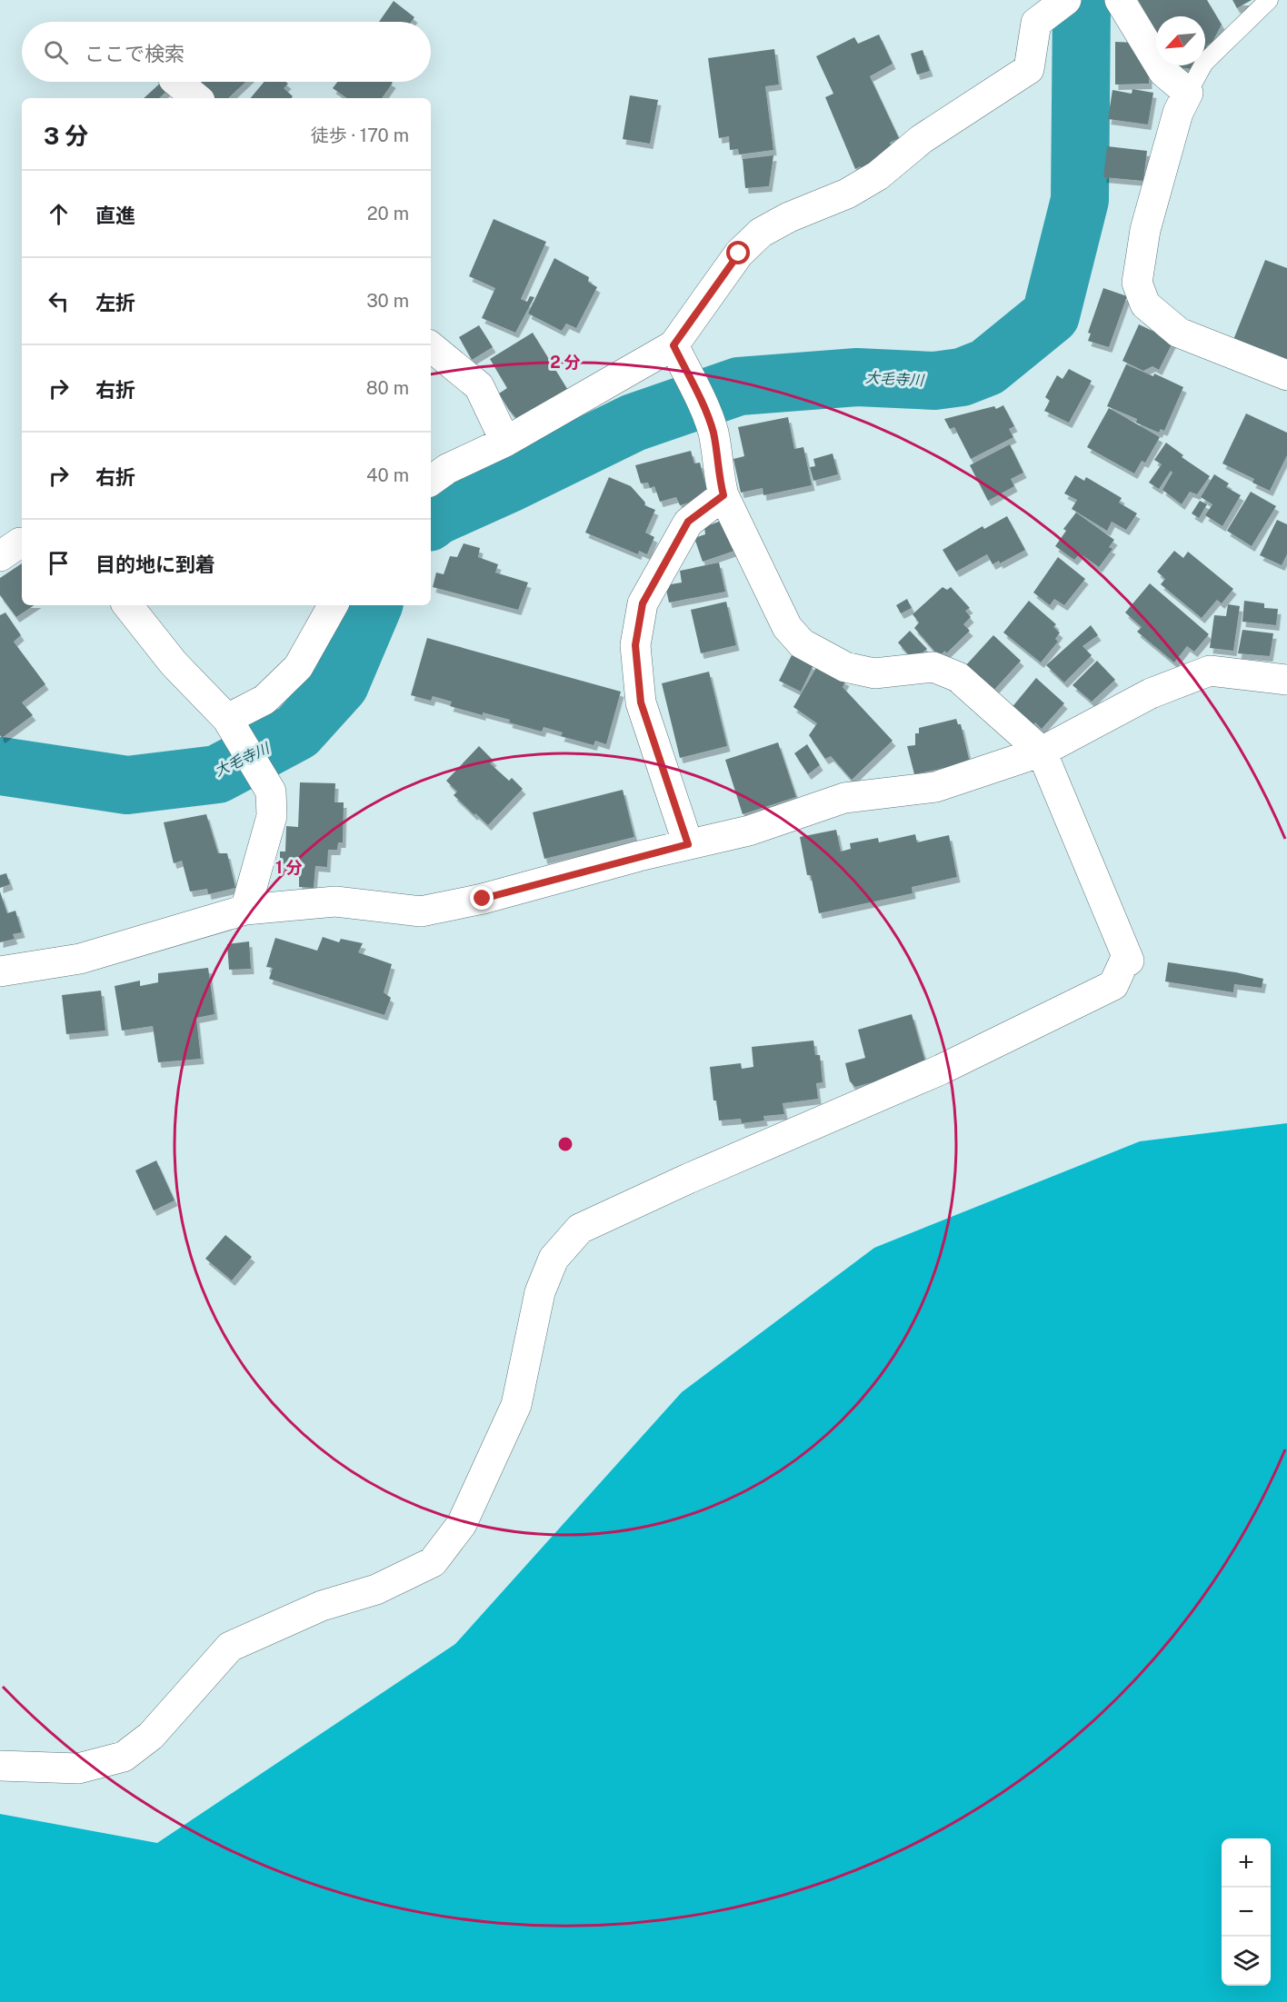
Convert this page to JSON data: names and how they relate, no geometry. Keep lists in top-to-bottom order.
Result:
{
  "water": ["大毛寺川"],
  "north": "bottom left",
  "page": {
    "search": "ここで検索",
    "heading": ["3 分", "徒歩 · 170 m"],
    "list": [
      ["直進", "20 m"],
      ["左折", "30 m"],
      ["右折", "80 m"],
      ["右折", "40 m"],
      "目的地に到着"
    ],
    "map_buttons": ["+", "−"]
  },
  "rings": ["2 分", "1 分"]
}
